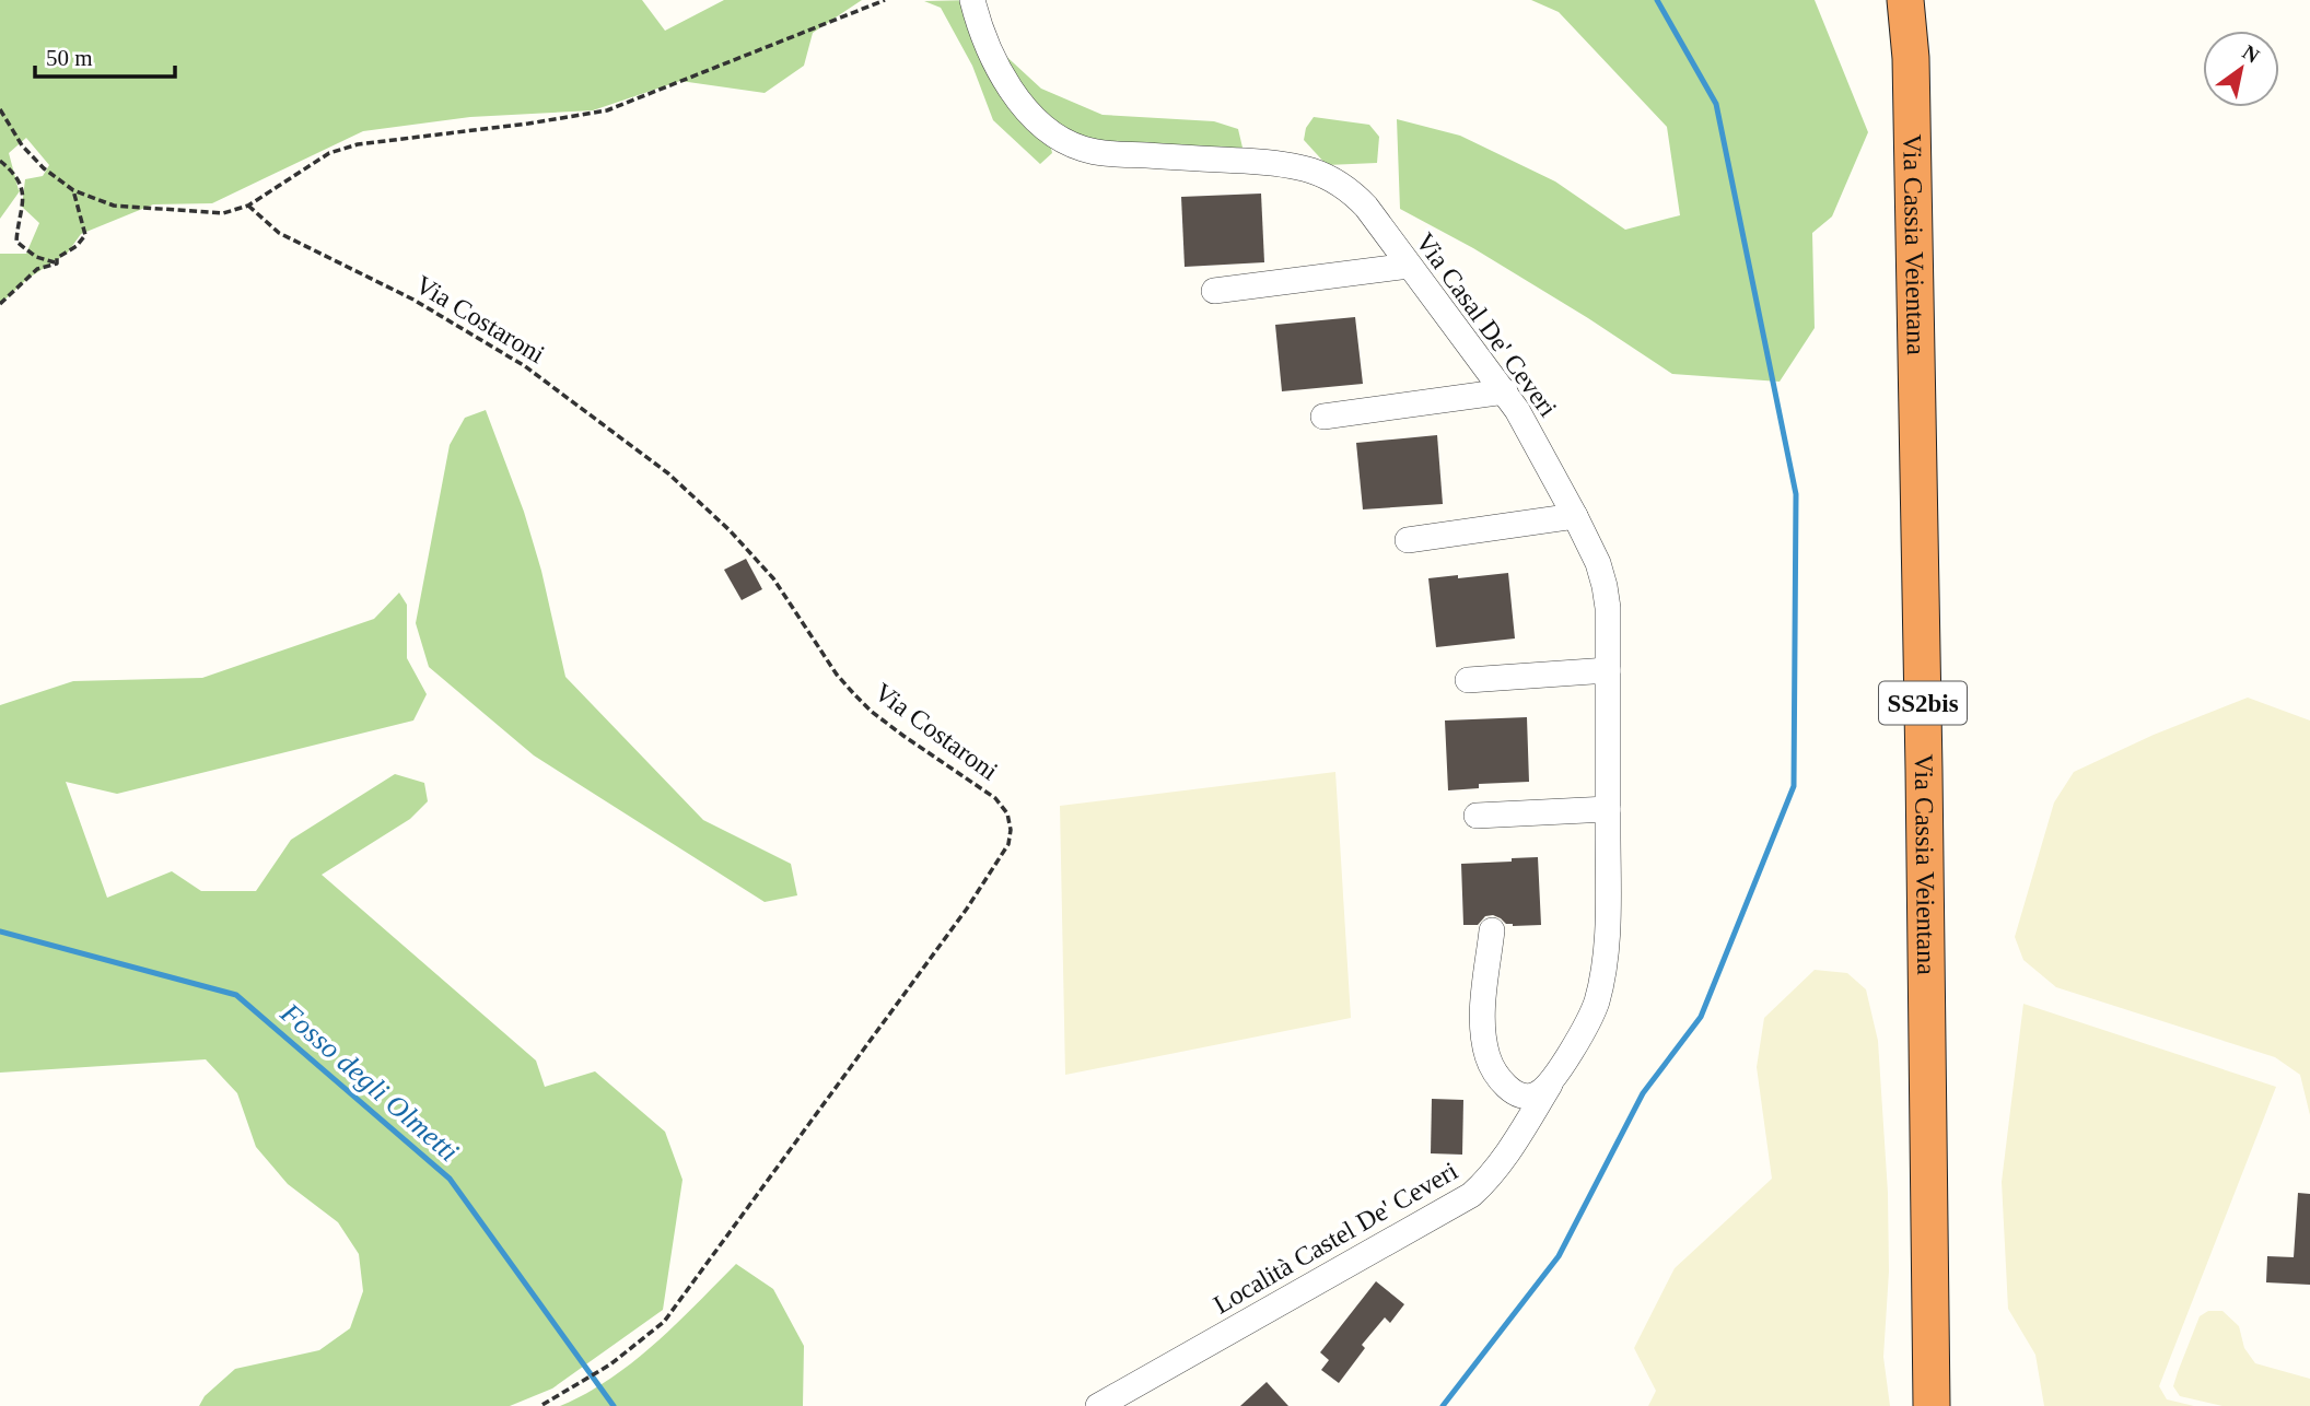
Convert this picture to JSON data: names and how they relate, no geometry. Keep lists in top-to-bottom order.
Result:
{
  "streets": {
    "highway": ["Via Cassia Veientana", "SS2bis"],
    "street": ["Via Casal De' Ceveri", "Località Castel De' Ceveri"],
    "path": ["Via Costaroni"]
  },
  "crossings": [
    ["Via Casal De' Ceveri", "Località Castel De' Ceveri"]
  ],
  "water": ["Fosso degli Olmetti"],
  "scale_bar": "50 m",
  "north": "top right"
}
